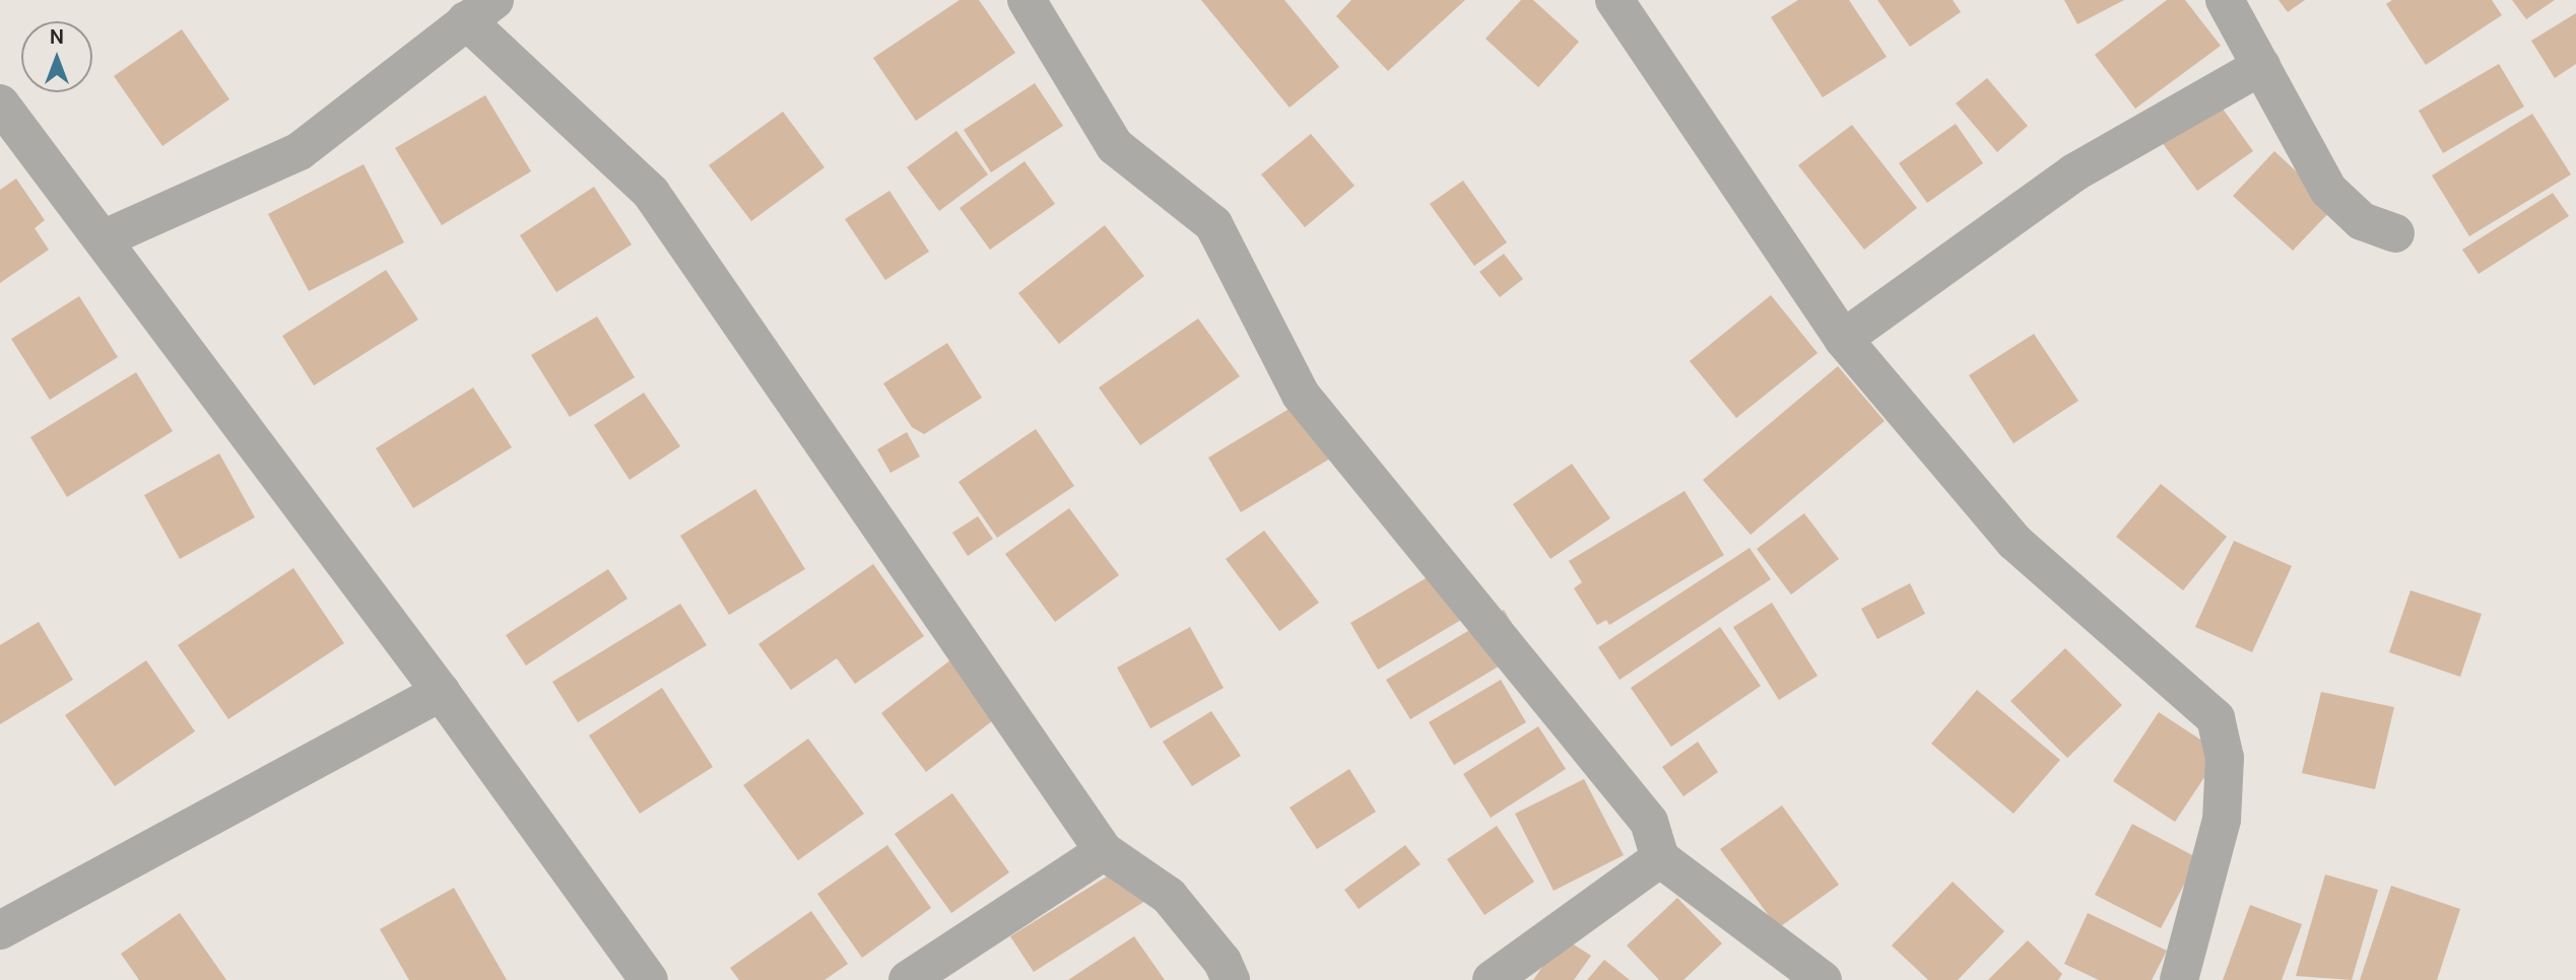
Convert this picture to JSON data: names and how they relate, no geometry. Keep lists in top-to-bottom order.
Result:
{
  "north": "top"
}
